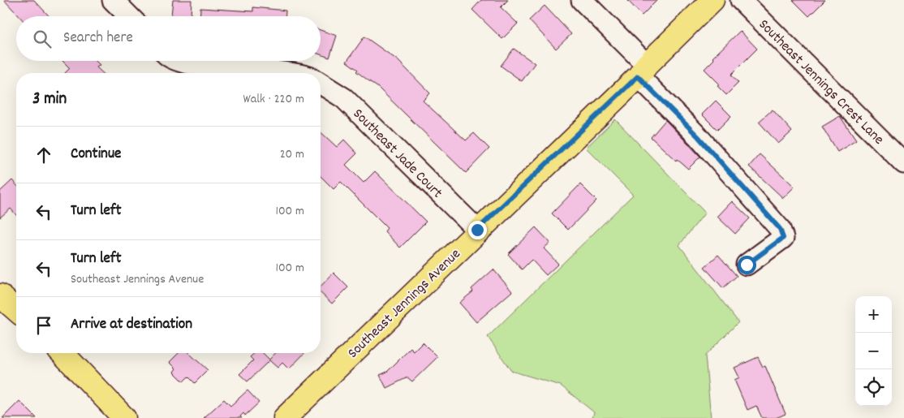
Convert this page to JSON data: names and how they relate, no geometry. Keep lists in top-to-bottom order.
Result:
{
  "streets": {
    "main road": ["Southeast Jennings Avenue"],
    "street": ["Southeast Jennings Crest Lane", "Southeast Jade Court"]
  },
  "crossings": [
    ["Southeast Jade Court", "Southeast Jennings Avenue"]
  ],
  "page": {
    "search": "Search here",
    "heading": ["3 min", "Walk · 220 m"],
    "list": [
      ["Continue", "20 m"],
      ["Turn left", "100 m"],
      ["Turn left", "Southeast Jennings Avenue", "100 m"],
      "Arrive at destination"
    ],
    "map_buttons": ["+", "−"]
  }
}
